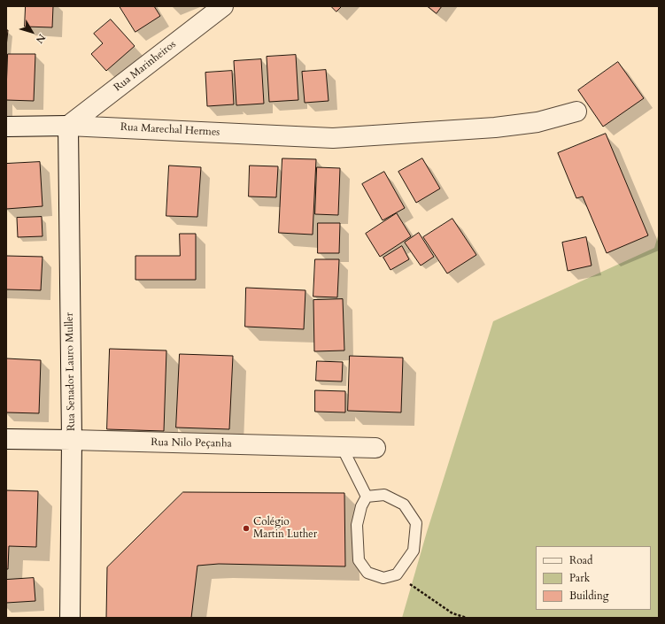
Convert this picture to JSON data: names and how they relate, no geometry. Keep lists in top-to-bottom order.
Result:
{
  "streets": {
    "street": [
      "Rua Marinheiros",
      "Rua Marechal Hermes",
      "Rua Senador Lauro Muller",
      "Rua Nilo Peçanha"
    ]
  },
  "crossings": [
    ["Rua Marinheiros", "Rua Marechal Hermes"],
    ["Rua Marinheiros", "Rua Senador Lauro Muller"],
    ["Rua Marechal Hermes", "Rua Senador Lauro Muller"],
    ["Rua Senador Lauro Muller", "Rua Nilo Peçanha"]
  ],
  "places": ["Colégio Martin Luther"],
  "legend": ["Road", "Park", "Building"],
  "north": "bottom right"
}
